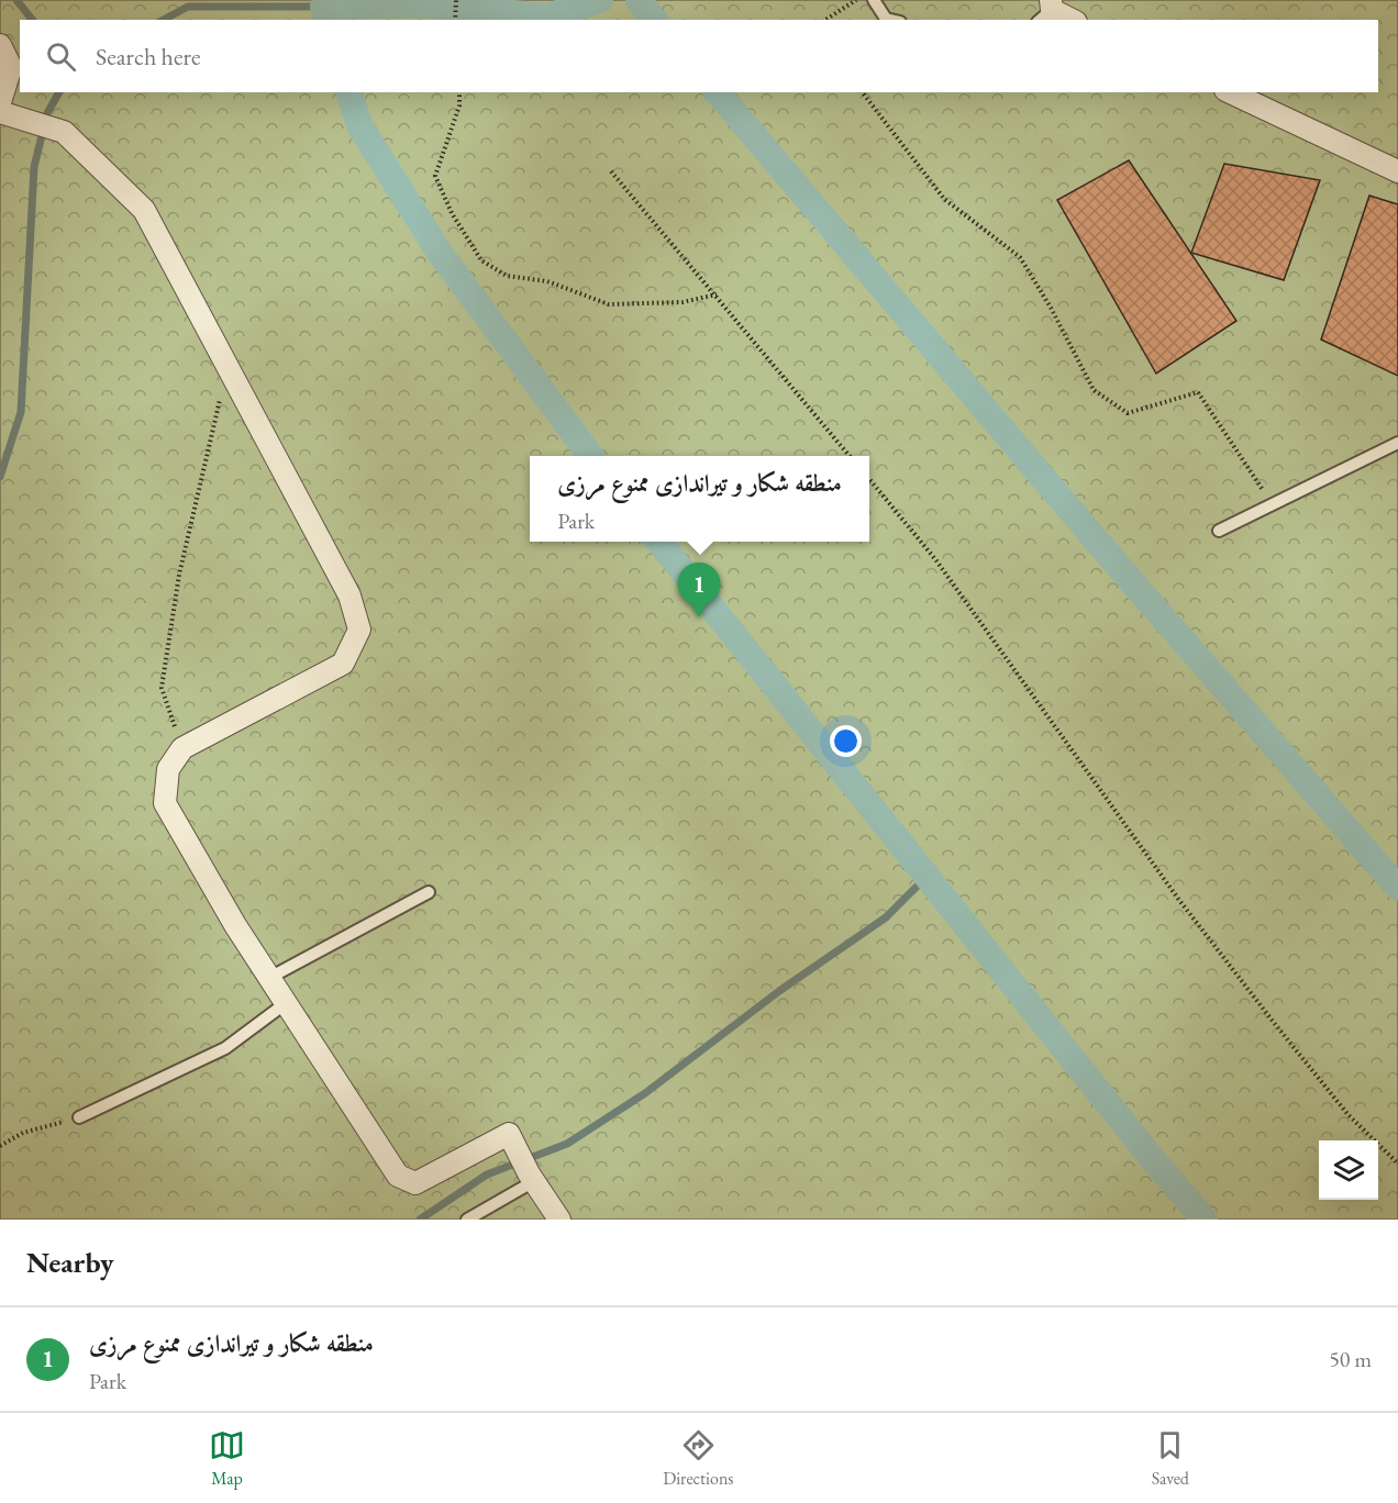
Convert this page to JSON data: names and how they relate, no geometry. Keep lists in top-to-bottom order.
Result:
{
  "page": {
    "search": "Search here",
    "popup": ["منطقه شکار و تیراندازی ممنوع مرزی", "Park"],
    "pins": "1",
    "heading": "Nearby",
    "list": [
      {
        "mark": "1",
        "name": "منطقه شکار و تیراندازی ممنوع مرزی",
        "note": "Park",
        "value": "50 m"
      }
    ],
    "nav": ["Map", "Directions", "Saved"]
  }
}
